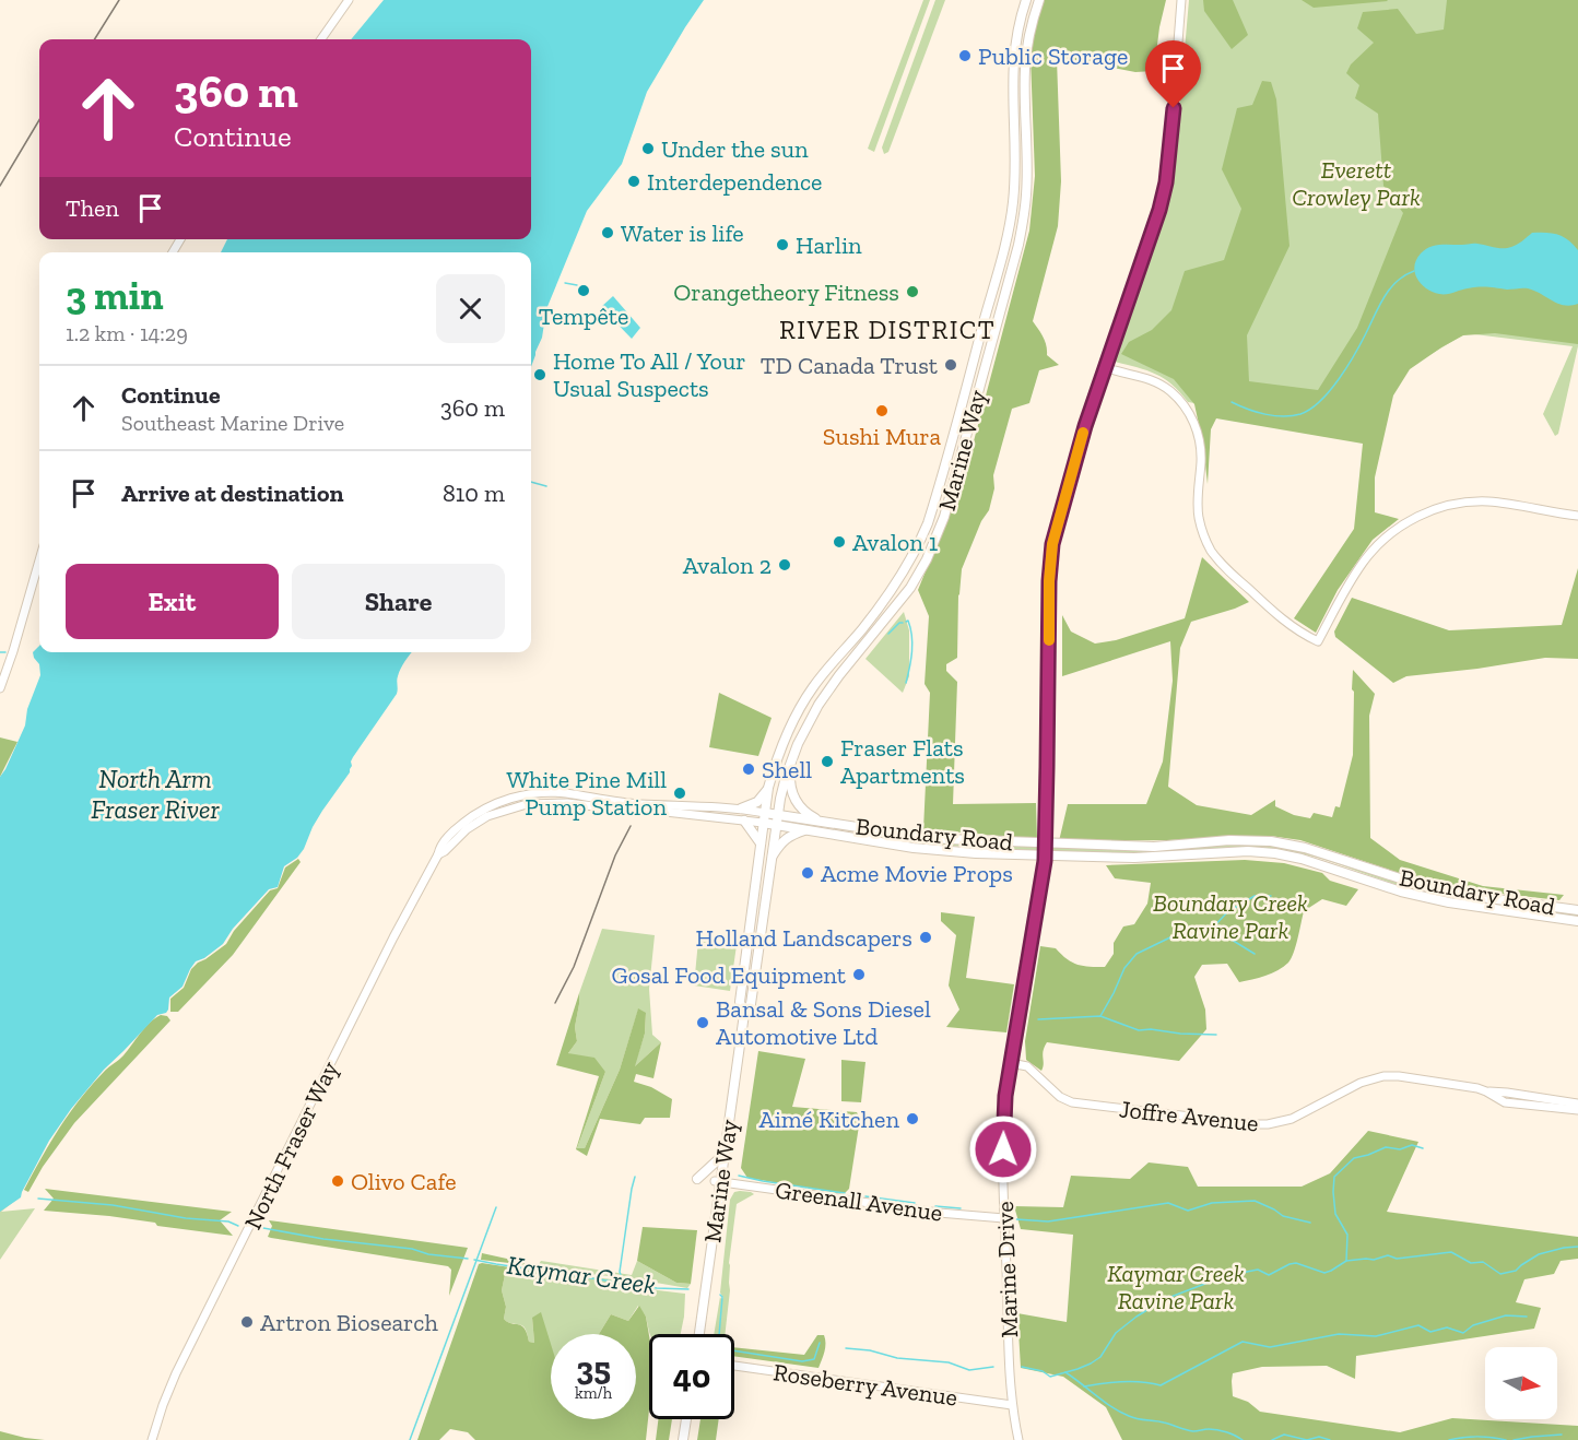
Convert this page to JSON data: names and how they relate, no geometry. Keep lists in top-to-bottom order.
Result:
{
  "streets": {
    "main road": ["Marine Way", "Boundary Road"],
    "street": [
      "Joffre Avenue",
      "North Fraser Way",
      "Greenall Avenue",
      "Marine Drive",
      "Roseberry Avenue"
    ]
  },
  "crossings": [
    ["Marine Way", "Boundary Road"],
    ["Marine Way", "Greenall Avenue"],
    ["Boundary Road", "North Fraser Way"],
    ["Joffre Avenue", "Marine Drive"],
    ["Greenall Avenue", "Marine Drive"],
    ["Marine Drive", "Roseberry Avenue"]
  ],
  "districts": ["RIVER DISTRICT"],
  "water": ["North Arm Fraser River", "Kaymar Creek"],
  "parks": ["Everett Crowley Park", "Boundary Creek Ravine Park", "Kaymar Creek Ravine Park"],
  "places": [
    "Public Storage",
    "Under the sun",
    "Interdependence",
    "Water is life",
    "Harlin",
    "Tempête",
    "Orangetheory Fitness",
    "TD Canada Trust",
    "Home To All / Your Usual Suspects",
    "Sushi Mura",
    "Avalon 1",
    "Avalon 2",
    "Fraser Flats Apartments",
    "Shell",
    "White Pine Mill Pump Station",
    "Acme Movie Props",
    "Holland Landscapers",
    "Gosal Food Equipment",
    "Bansal & Sons Diesel Automotive Ltd",
    "Aimé Kitchen",
    "Olivo Cafe",
    "Artron Biosearch"
  ],
  "north": "right",
  "page": {
    "turn": ["360 m", "Continue"],
    "then": "Then",
    "heading": ["3 min", "1.2 km · 14:29"],
    "list": [
      {
        "name": "Continue",
        "note": "Southeast Marine Drive",
        "value": "360 m"
      },
      {
        "name": "Arrive at destination",
        "value": "810 m"
      }
    ],
    "buttons": ["Exit", "Share"],
    "speed": "35 km/h",
    "limit": "40"
  }
}
